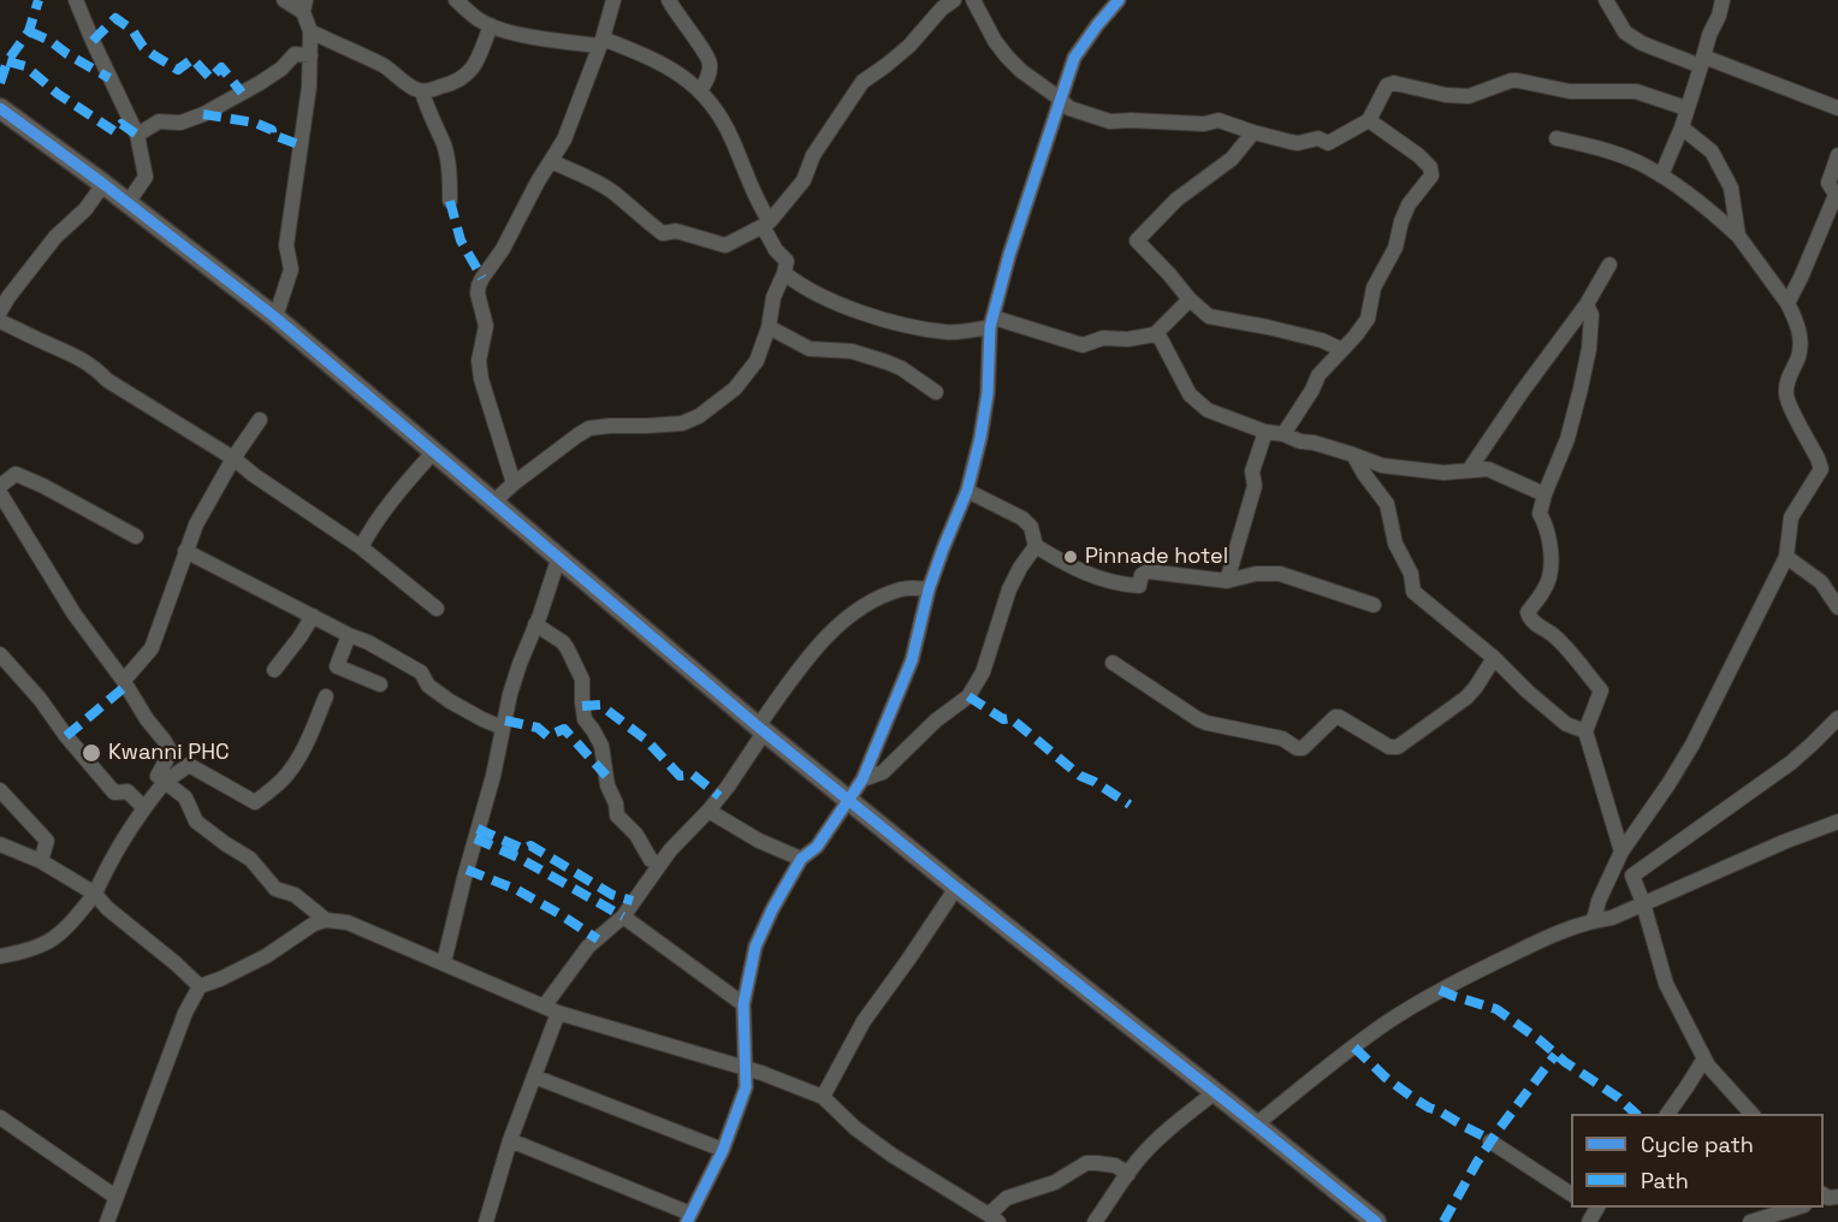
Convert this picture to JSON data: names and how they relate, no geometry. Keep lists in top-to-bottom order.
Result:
{
  "places": ["Pinnade hotel", "Kwanni PHC"],
  "legend": ["Cycle path", "Path"]
}
